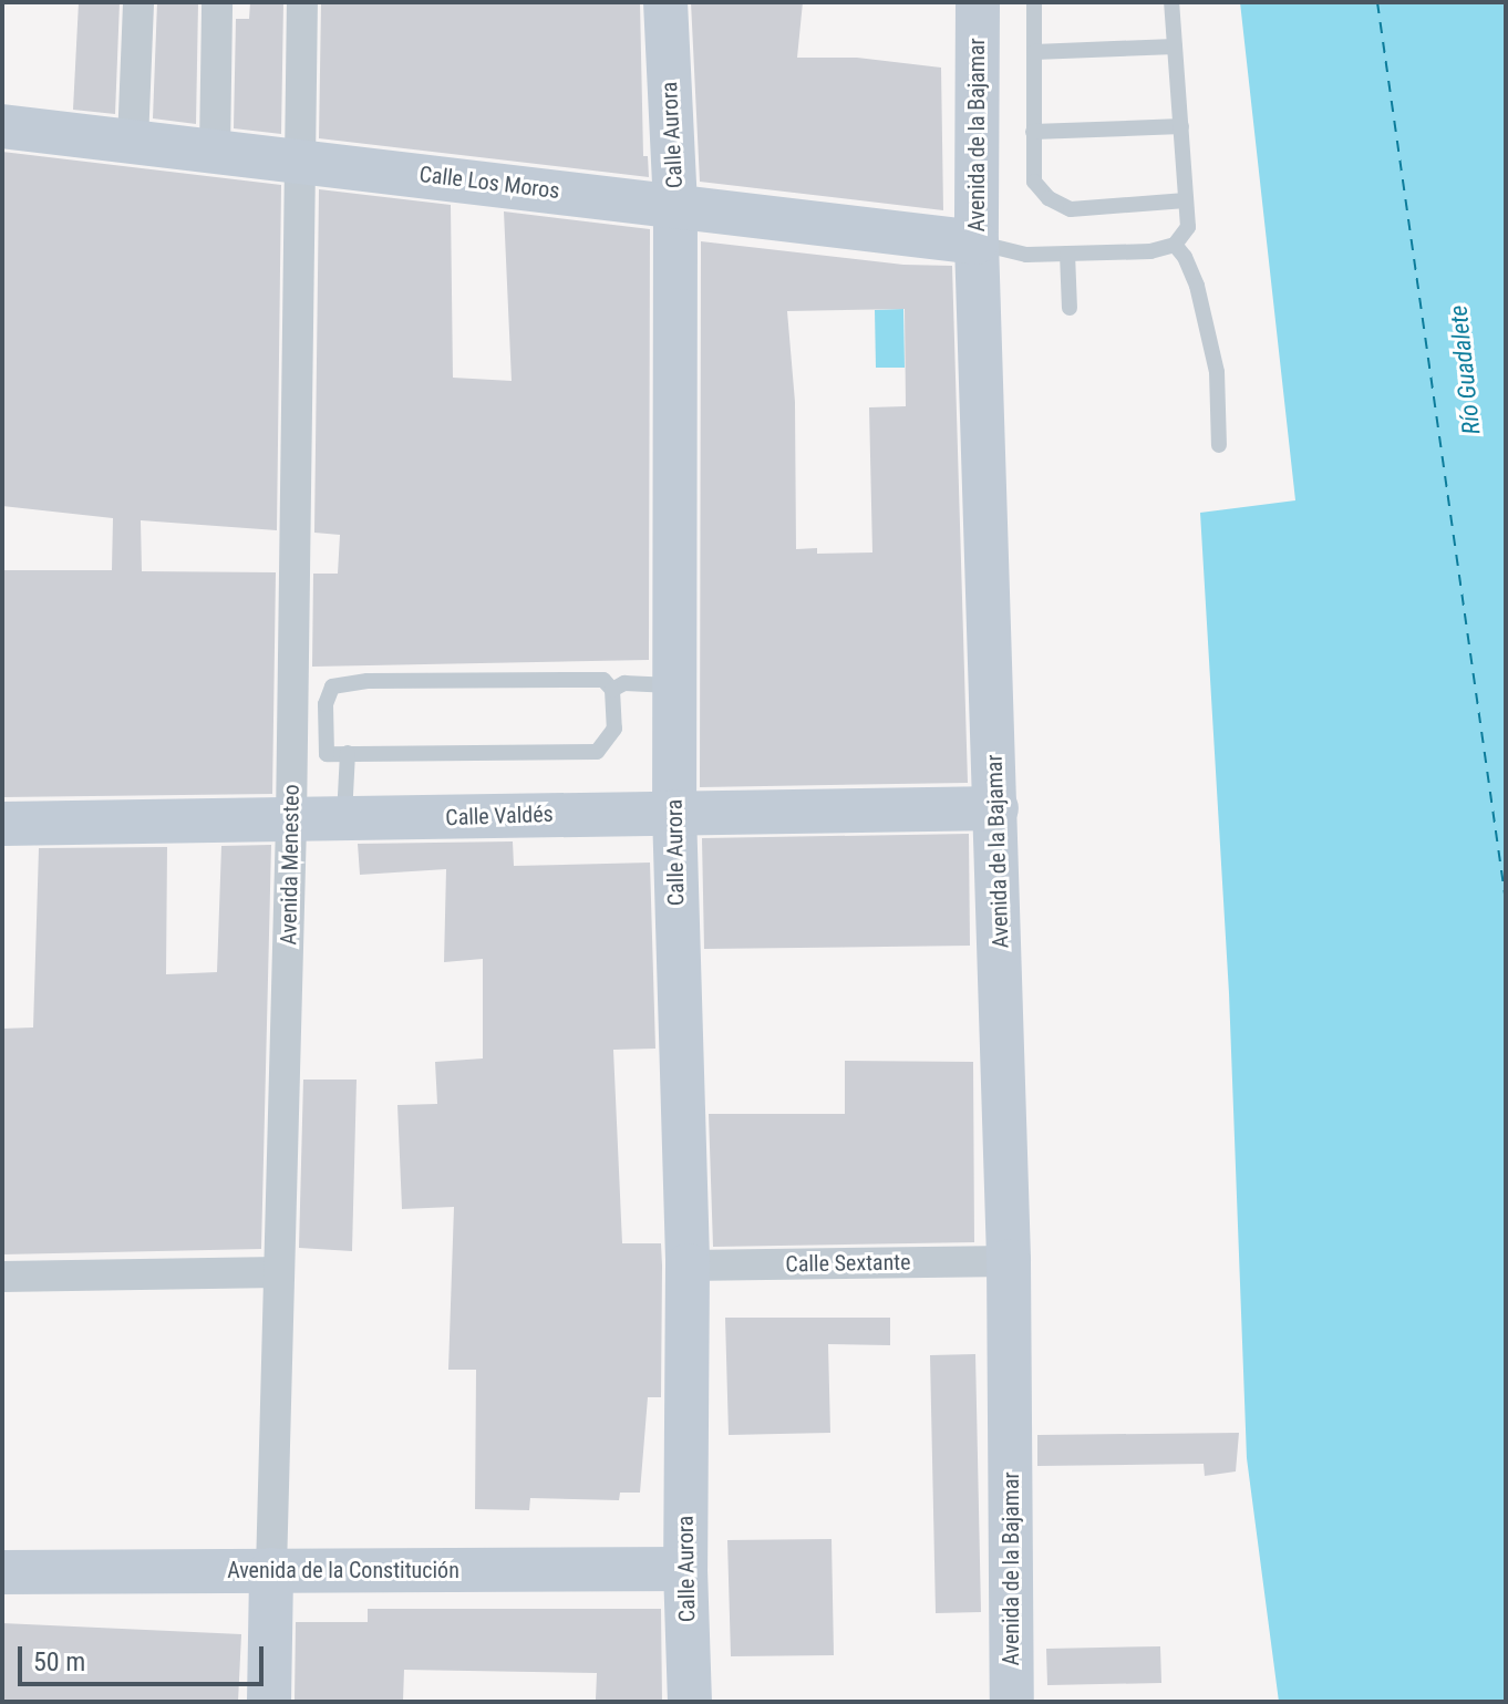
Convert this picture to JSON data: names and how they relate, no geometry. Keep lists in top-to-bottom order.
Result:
{
  "streets": {
    "street": [
      "Calle Aurora",
      "Avenida de la Bajamar",
      "Calle Los Moros",
      "Calle Valdés",
      "Avenida Menesteo",
      "Calle Sextante",
      "Avenida de la Constitución"
    ]
  },
  "crossings": [
    ["Calle Aurora", "Calle Los Moros"],
    ["Calle Aurora", "Calle Valdés"],
    ["Calle Aurora", "Calle Sextante"],
    ["Calle Aurora", "Avenida de la Constitución"],
    ["Avenida de la Bajamar", "Calle Los Moros"],
    ["Avenida de la Bajamar", "Calle Valdés"],
    ["Avenida de la Bajamar", "Calle Sextante"],
    ["Calle Los Moros", "Avenida Menesteo"],
    ["Calle Valdés", "Avenida Menesteo"],
    ["Avenida Menesteo", "Avenida de la Constitución"]
  ],
  "water": ["Río Guadalete"],
  "scale_bar": "50 m"
}
